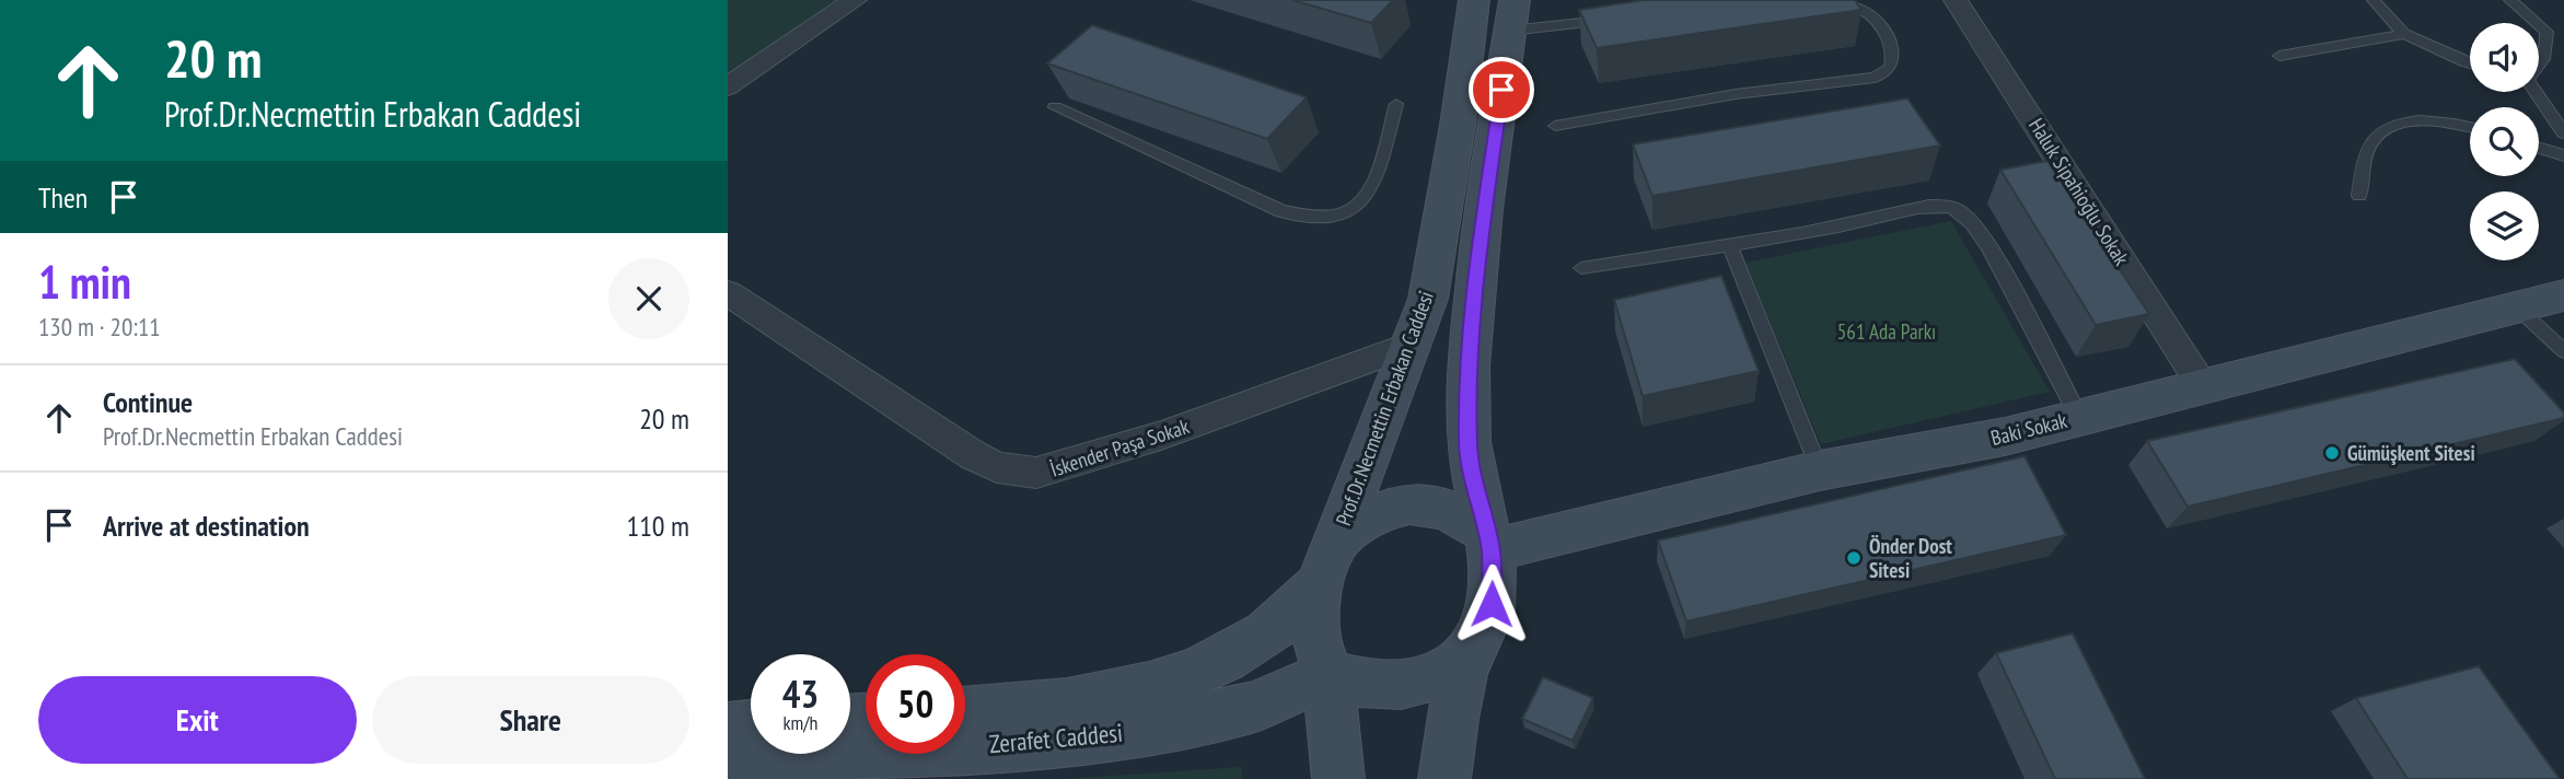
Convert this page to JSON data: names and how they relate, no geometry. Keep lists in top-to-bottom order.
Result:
{
  "streets": {
    "main road": ["Prof.Dr.Necmettin Erbakan Caddesi", "Baki Sokak", "Zerafet Caddesi"],
    "street": ["Haluk Sipahioğlu Sokak", "İskender Paşa Sokak"]
  },
  "crossings": [
    ["Haluk Sipahioğlu Sokak", "Baki Sokak"],
    ["Prof.Dr.Necmettin Erbakan Caddesi", "Baki Sokak"],
    ["Prof.Dr.Necmettin Erbakan Caddesi", "İskender Paşa Sokak"],
    ["Prof.Dr.Necmettin Erbakan Caddesi", "Zerafet Caddesi"],
    ["Baki Sokak", "Zerafet Caddesi"]
  ],
  "parks": ["561 Ada Parkı"],
  "places": ["Gümüşkent Sitesi", "Önder Dost Sitesi"],
  "page": {
    "turn": ["20 m", "Prof.Dr.Necmettin Erbakan Caddesi"],
    "then": "Then",
    "heading": ["1 min", "130 m · 20:11"],
    "list": [
      {
        "name": "Continue",
        "note": "Prof.Dr.Necmettin Erbakan Caddesi",
        "value": "20 m"
      },
      {
        "name": "Arrive at destination",
        "value": "110 m"
      }
    ],
    "speed": "43 km/h",
    "limit": "50",
    "buttons": ["Exit", "Share"]
  }
}
